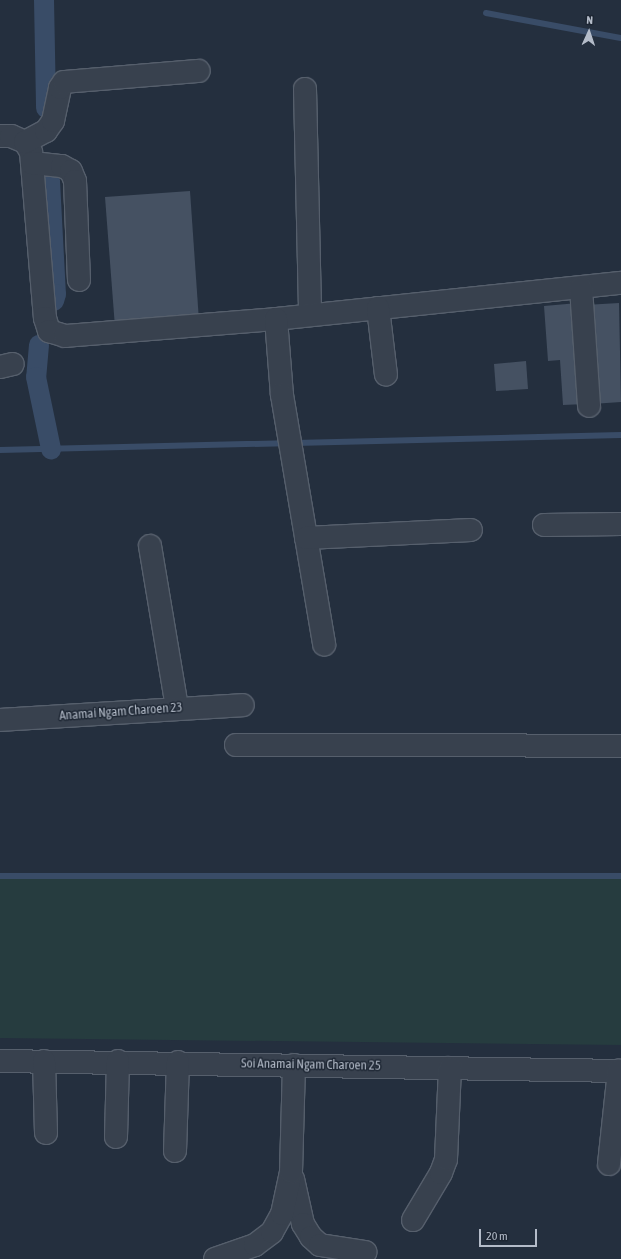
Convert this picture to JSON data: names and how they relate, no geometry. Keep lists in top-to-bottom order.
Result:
{
  "streets": {
    "street": ["Anamai Ngam Charoen 23", "Soi Anamai Ngam Charoen 25"]
  },
  "scale_bar": "20 m",
  "north": "top"
}
